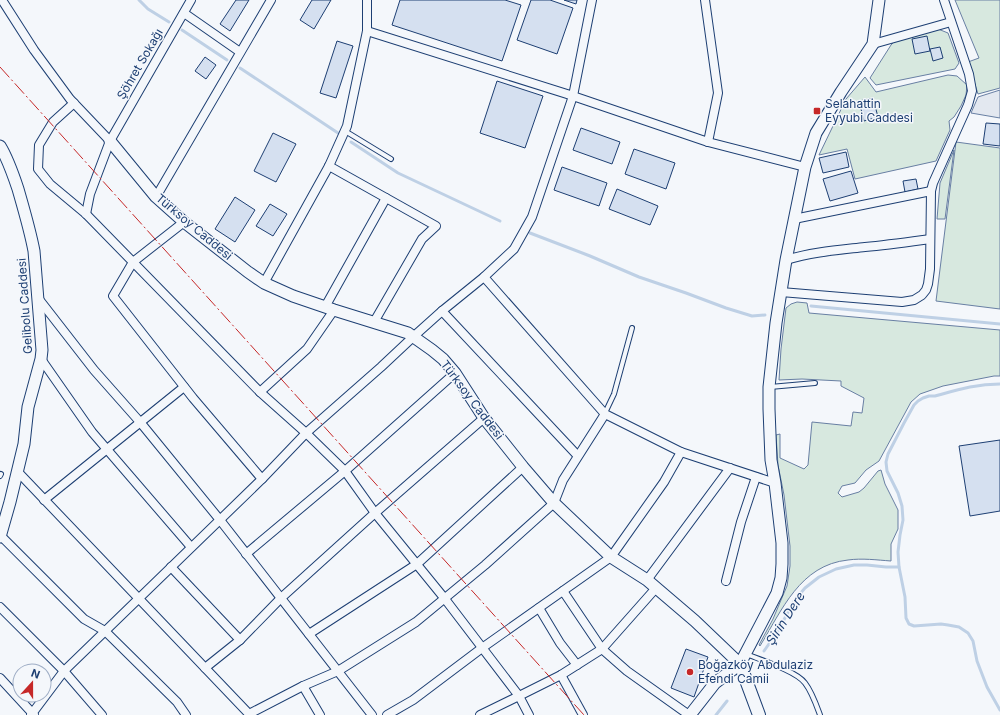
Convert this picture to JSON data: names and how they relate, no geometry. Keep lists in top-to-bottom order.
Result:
{
  "streets": {
    "main road": ["Türksoy Caddesi"],
    "street": ["Şöhret Sokağı", "Gelibolu Caddesi"]
  },
  "crossings": [
    ["Şöhret Sokağı", "Türksoy Caddesi"]
  ],
  "water": ["Şirin Dere"],
  "places": {
    "transit": ["Selahattin Eyyubi Caddesi"],
    "other": ["Boğazköy Abdulaziz Efendi Camii"]
  },
  "north": "top"
}
